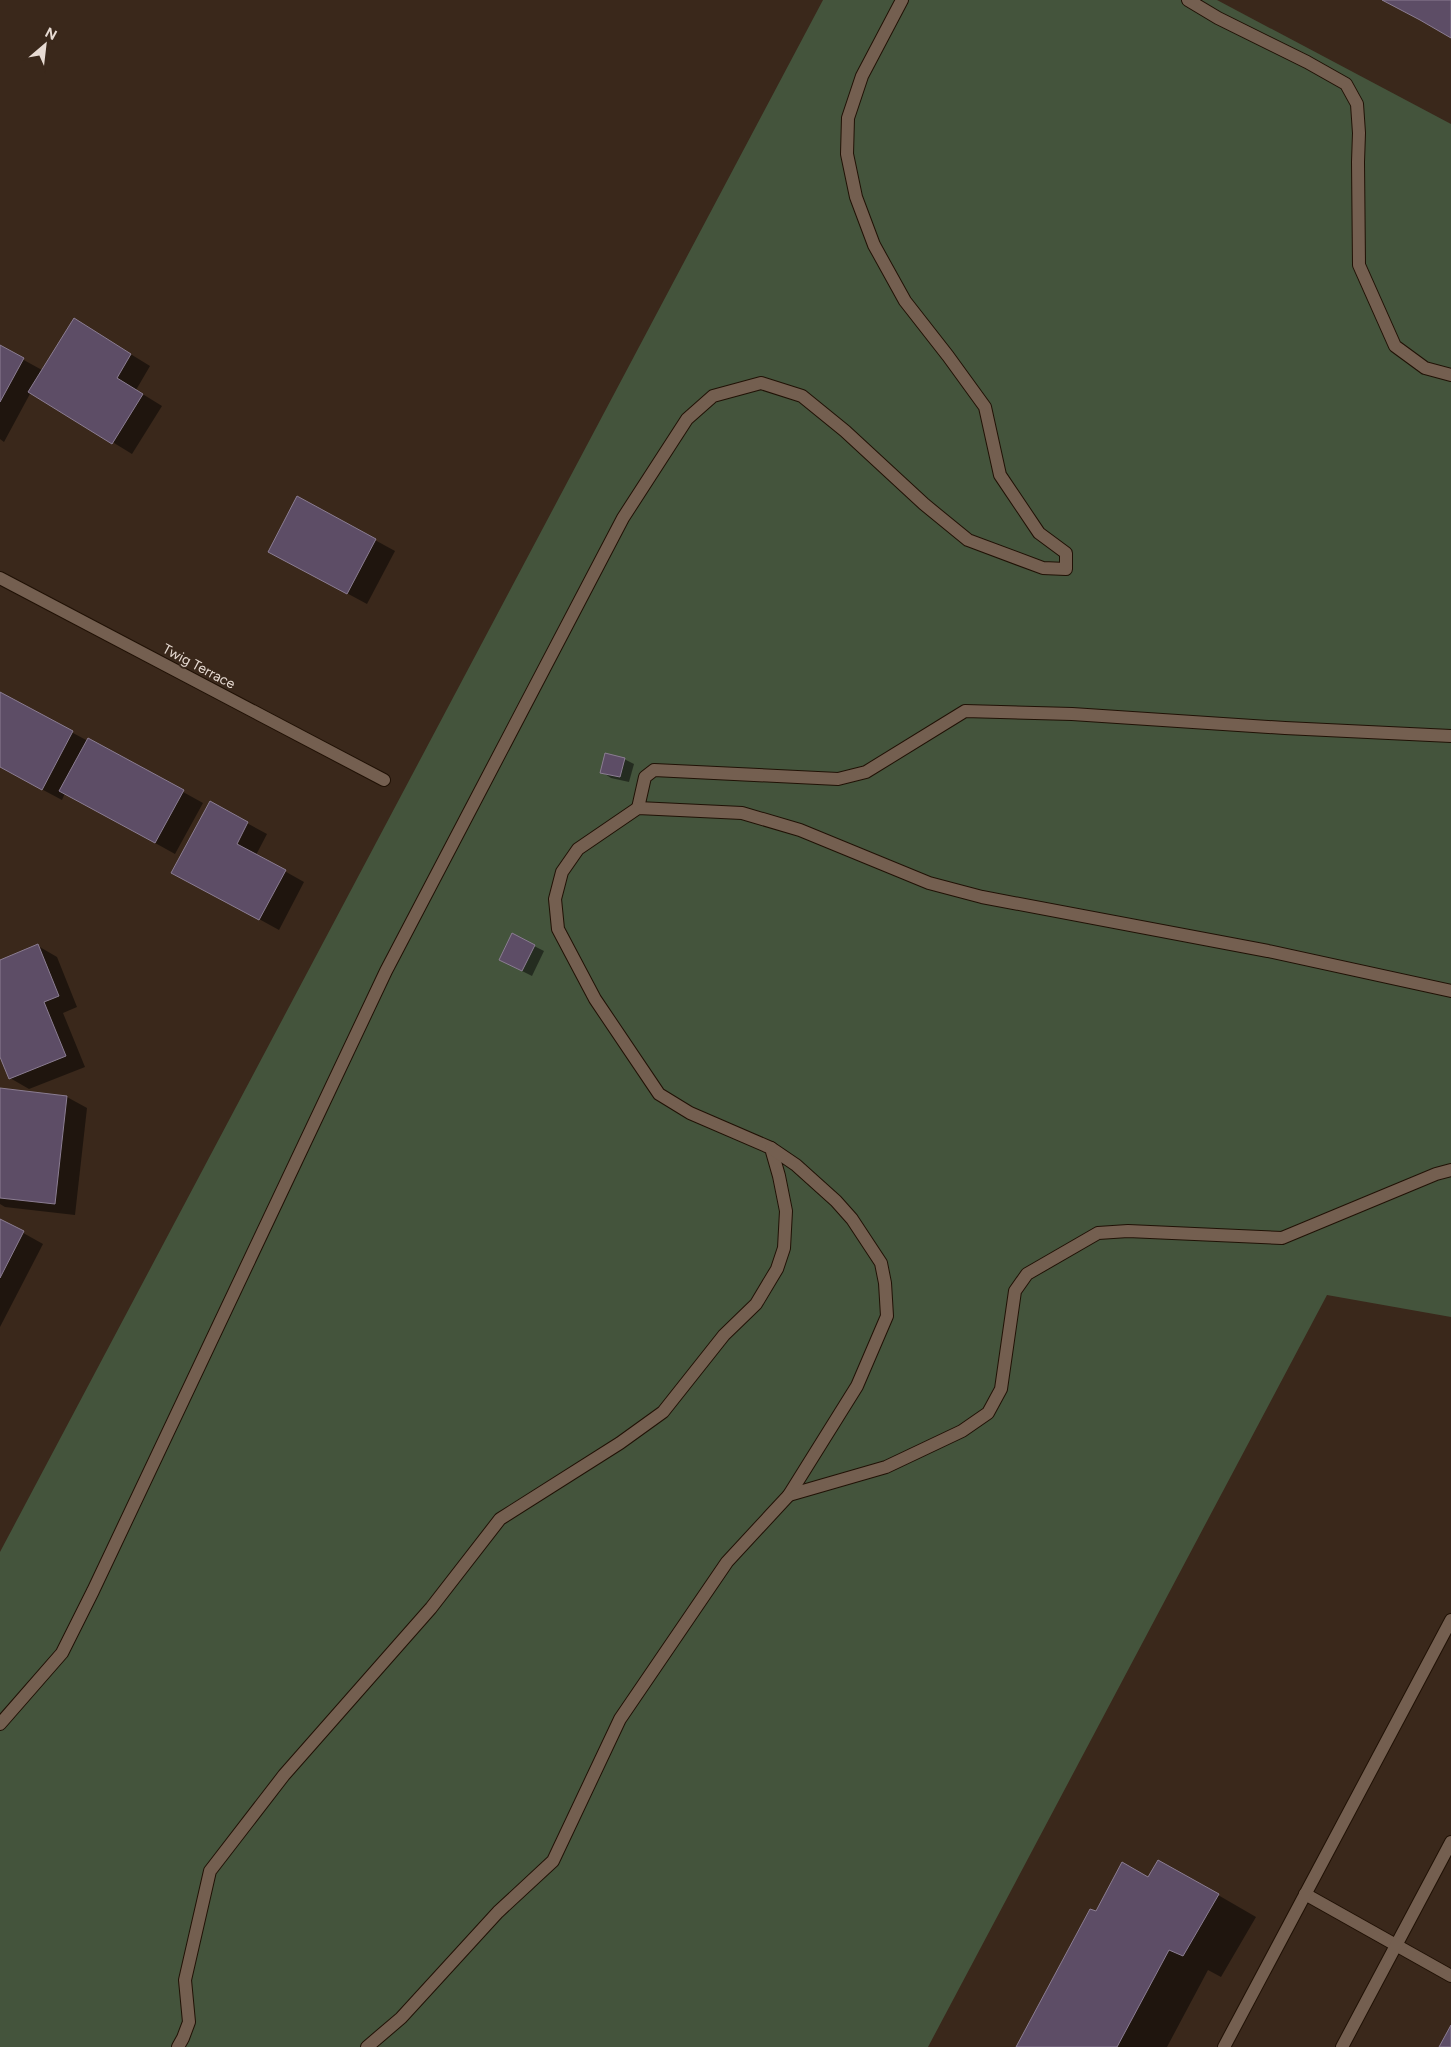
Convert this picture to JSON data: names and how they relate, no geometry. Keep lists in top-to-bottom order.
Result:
{
  "streets": {
    "street": ["Twig Terrace"]
  },
  "north": "top right"
}
